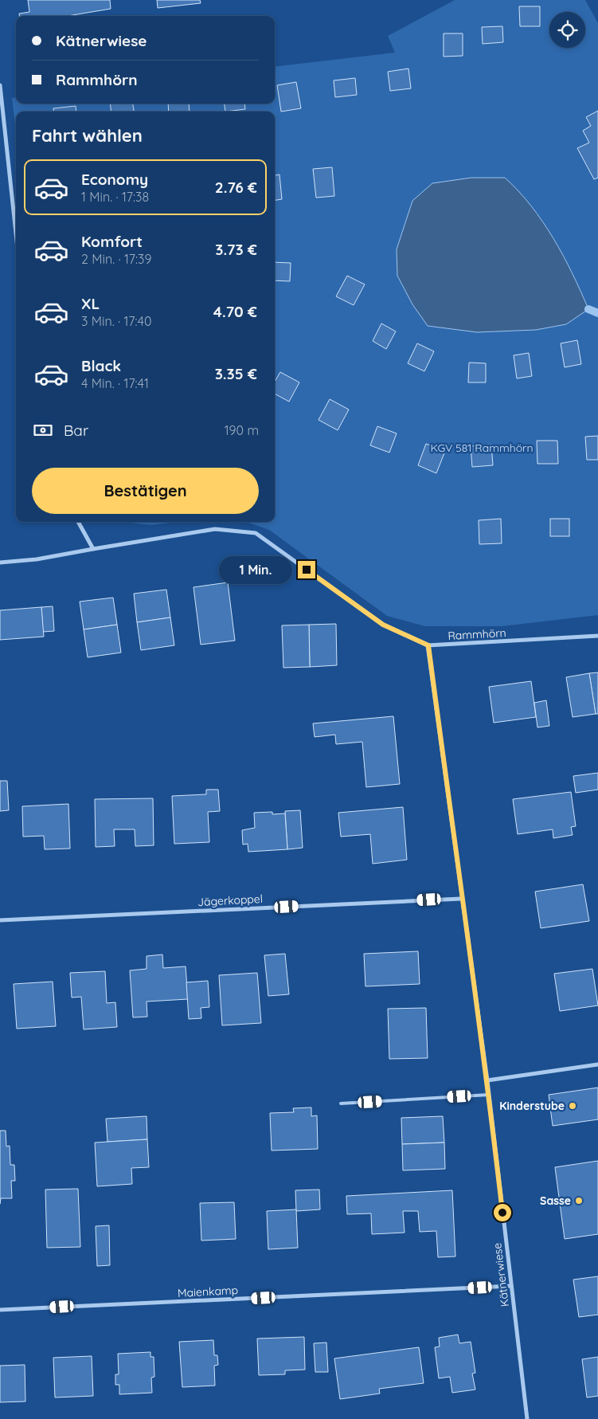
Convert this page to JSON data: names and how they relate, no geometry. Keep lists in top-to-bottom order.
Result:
{
  "streets": {
    "street": [
      "Rammhörn",
      "Jägerkoppel",
      "Kätnerwiese",
      "Maienkamp"
    ]
  },
  "crossings": [
    ["Rammhörn", "Kätnerwiese"],
    ["Jägerkoppel", "Kätnerwiese"],
    ["Kätnerwiese", "Maienkamp"]
  ],
  "parks": ["KGV 581 Rammhörn"],
  "places": ["Kinderstube", "Sasse"],
  "page": {
    "banner": ["Kätnerwiese", "Rammhörn"],
    "heading": "Fahrt wählen",
    "list": [
      {
        "name": "Economy",
        "note": "1 Min. · 17:38",
        "value": "2.76 €"
      },
      {
        "name": "Komfort",
        "note": "2 Min. · 17:39",
        "value": "3.73 €"
      },
      {
        "name": "XL",
        "note": "3 Min. · 17:40",
        "value": "4.70 €"
      },
      {
        "name": "Black",
        "note": "4 Min. · 17:41",
        "value": "3.35 €"
      }
    ],
    "pay": ["Bar", "190 m"],
    "buttons": "Bestätigen",
    "bubble": "1 Min."
  }
}
